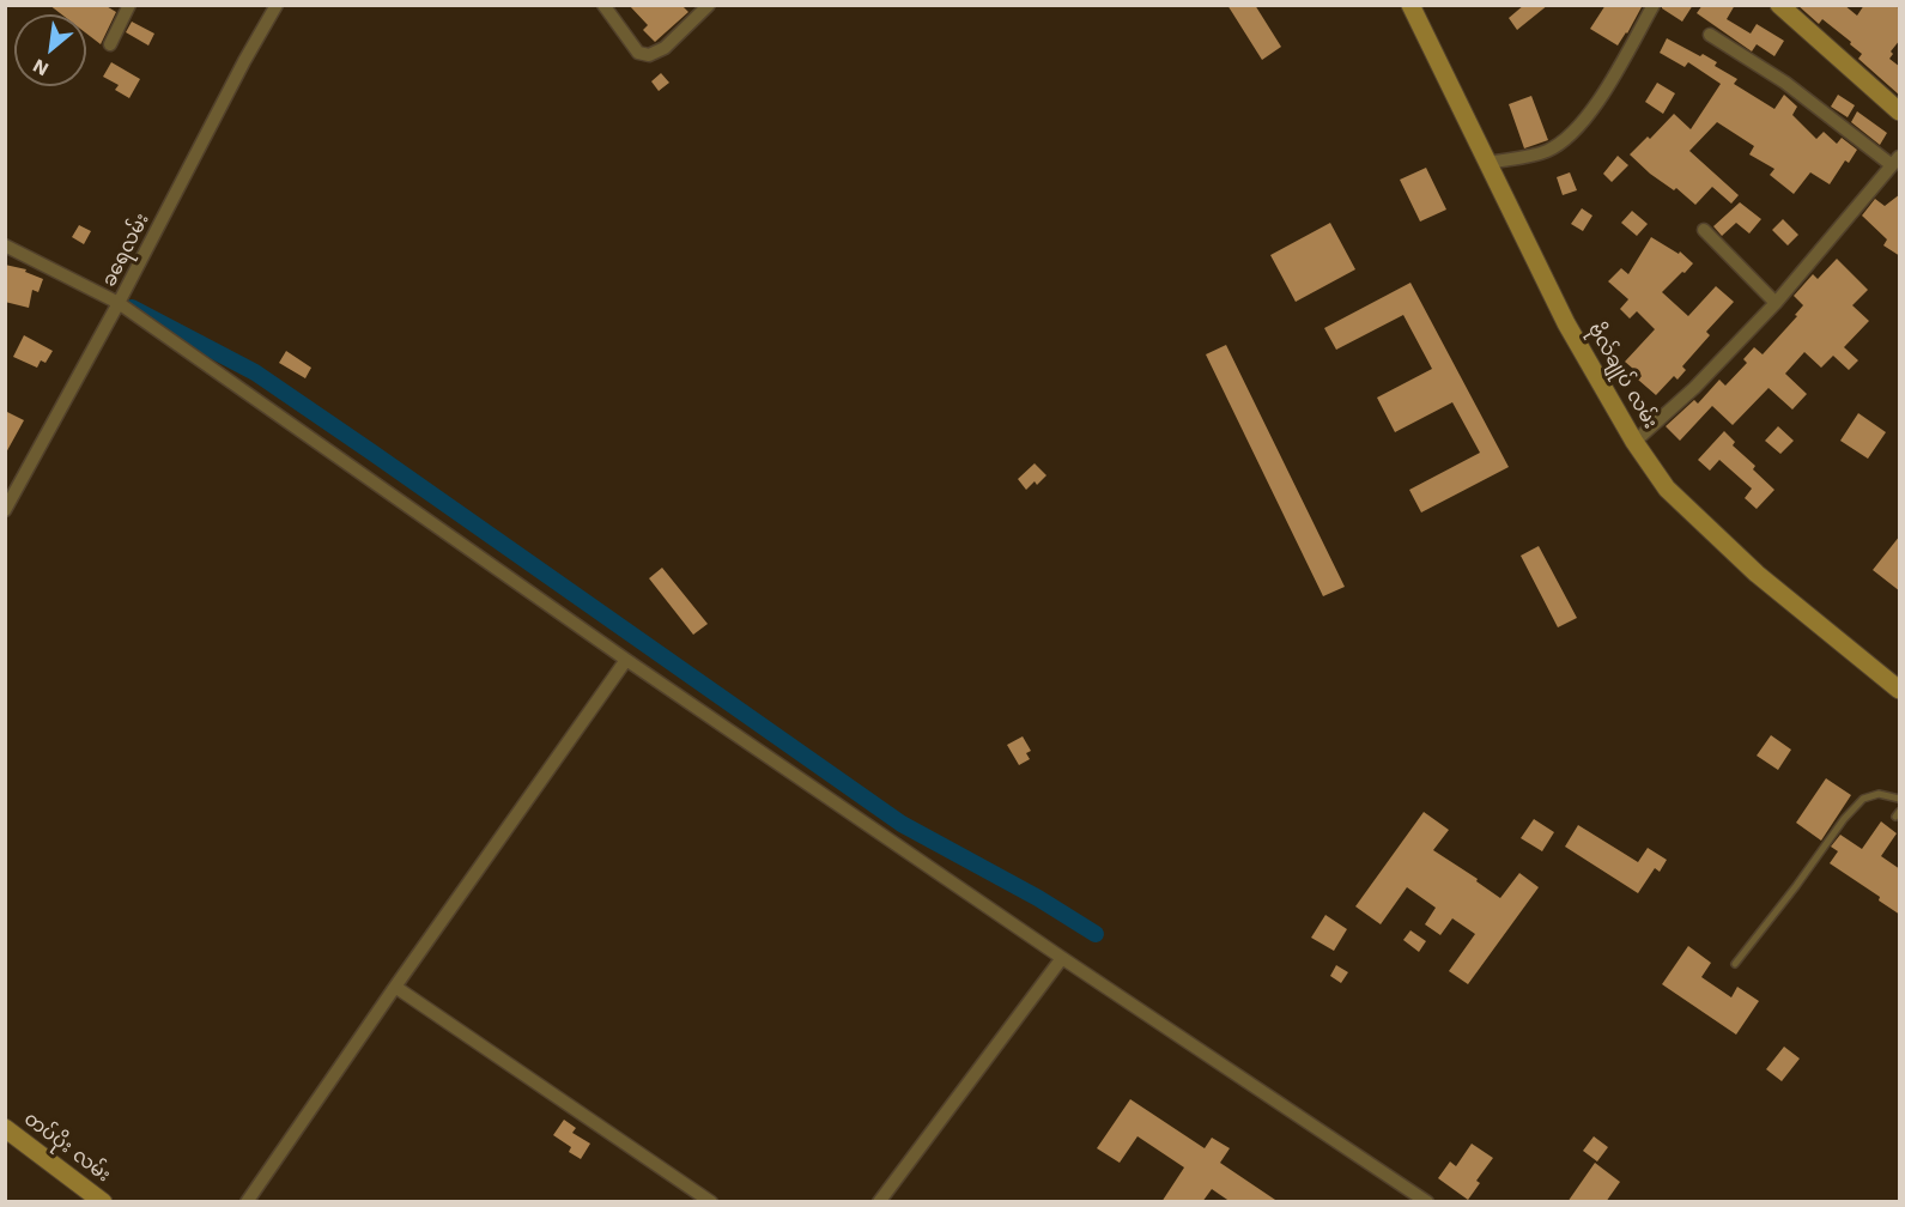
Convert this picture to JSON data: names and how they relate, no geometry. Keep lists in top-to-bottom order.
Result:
{
  "streets": {
    "main road": ["ဗိုလ်ချုပ် လမ်း", "တပ်ပိုး လမ်း"],
    "street": ["ခရေလမ်း"]
  },
  "north": "bottom left"
}
